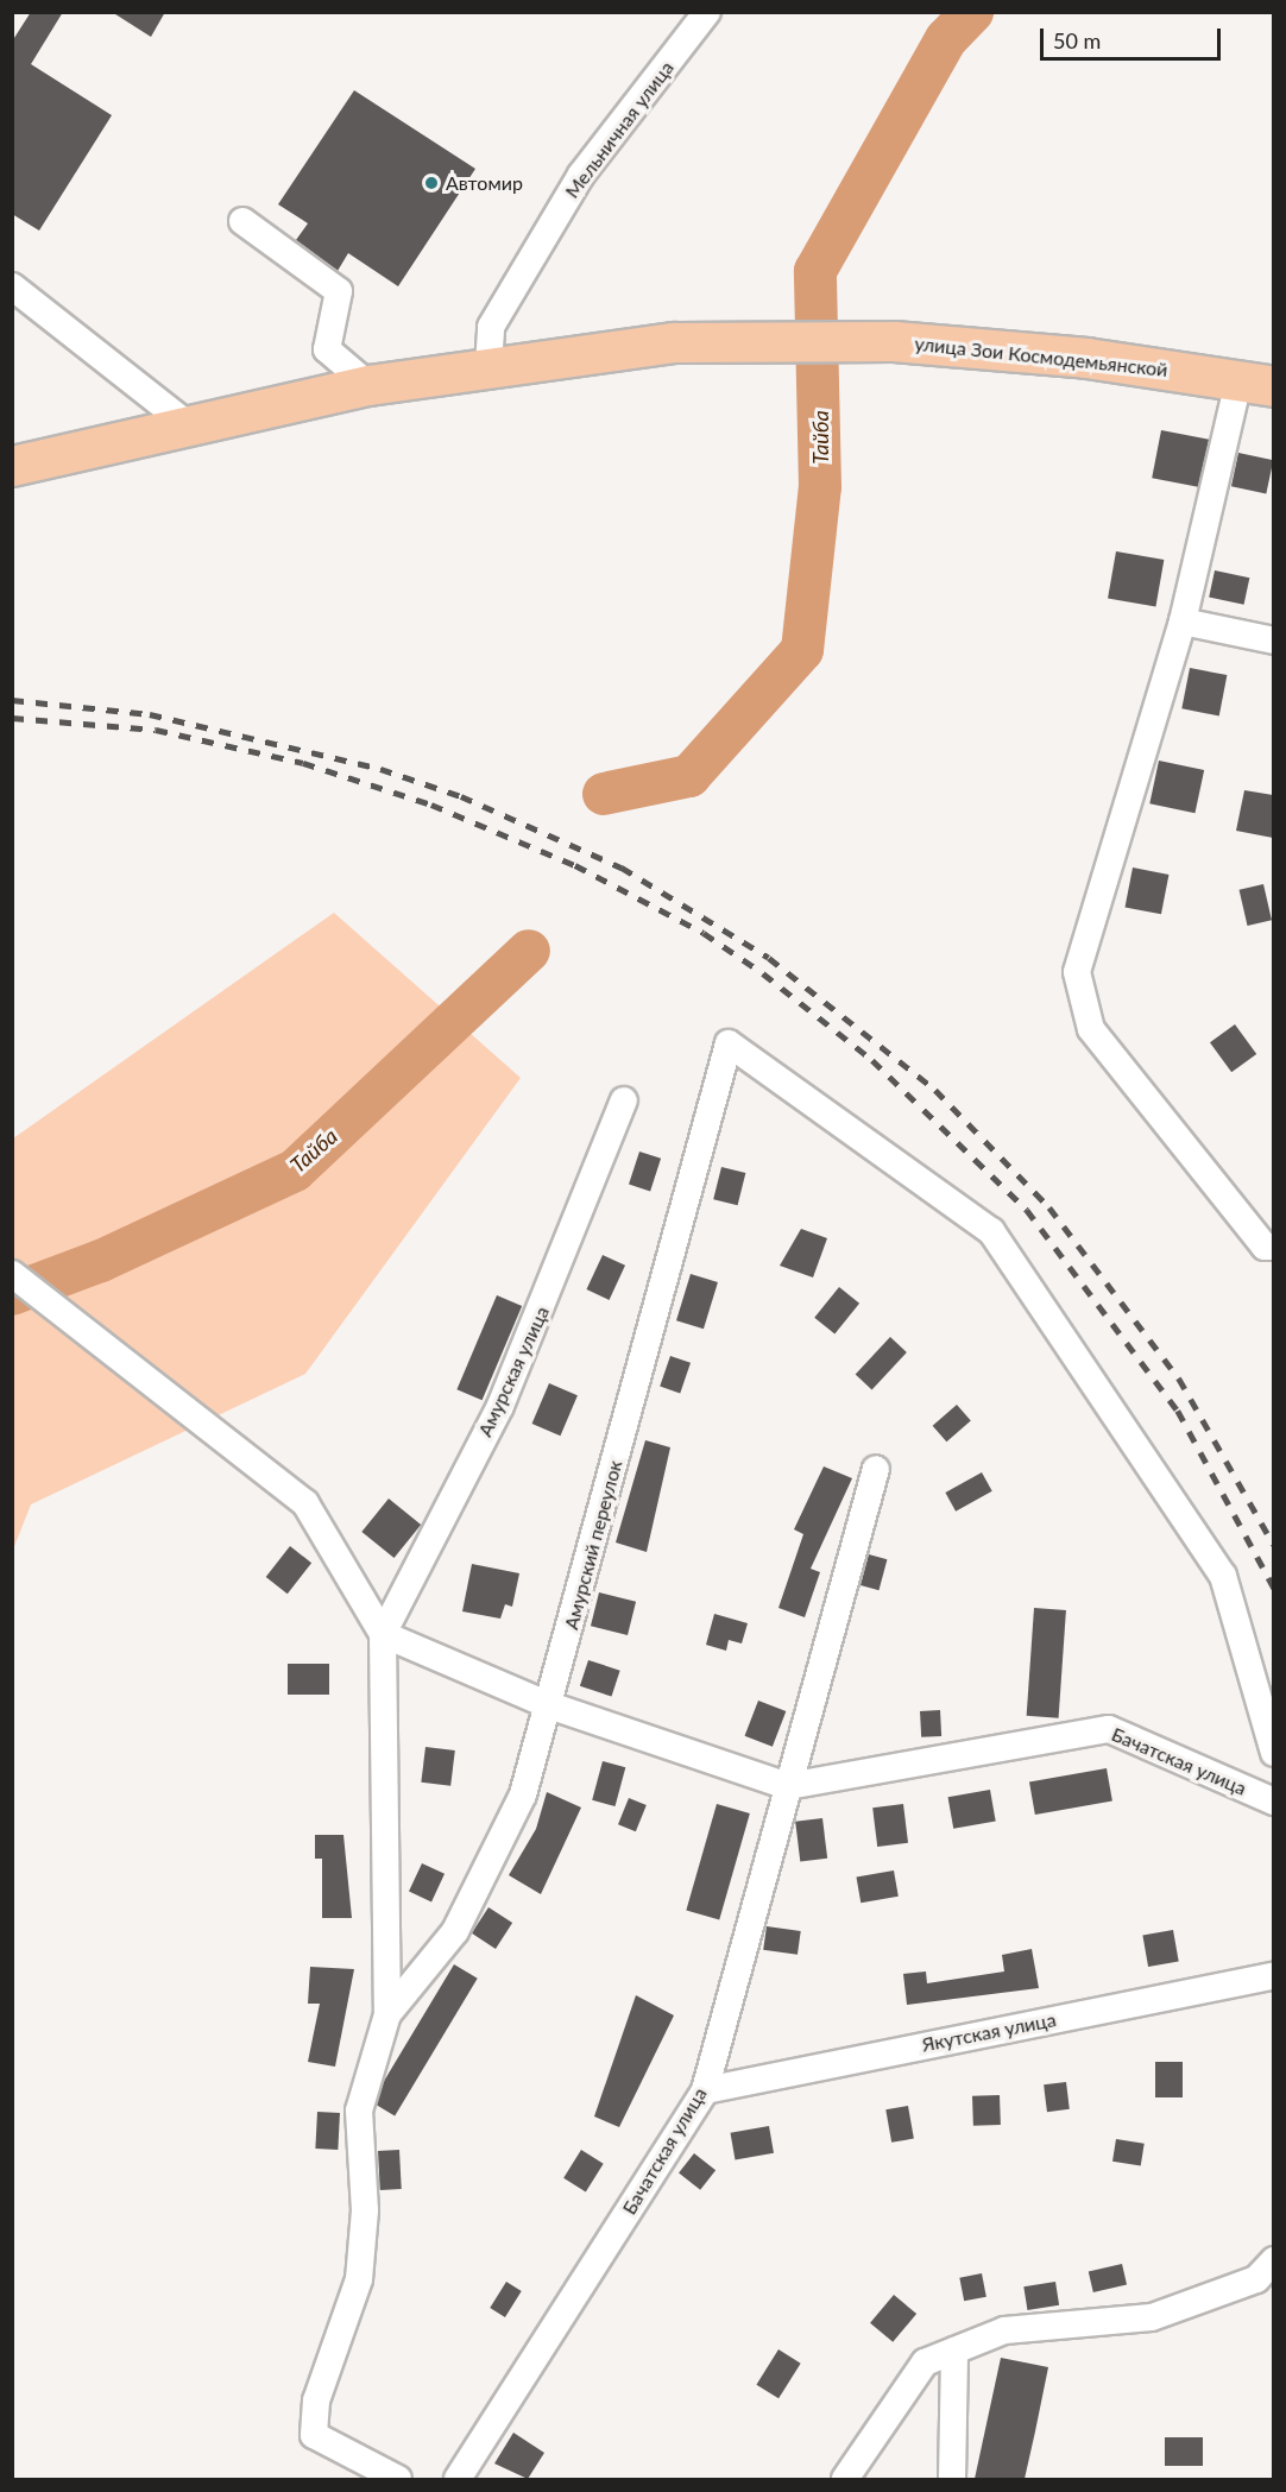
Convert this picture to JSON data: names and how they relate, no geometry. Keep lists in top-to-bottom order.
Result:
{
  "streets": {
    "main road": ["улица Зои Космодемьянской"],
    "street": [
      "Мельничная улица",
      "Амурская улица",
      "Амурский переулок",
      "Бачатская улица",
      "Якутская улица"
    ]
  },
  "crossings": [
    ["Мельничная улица", "улица Зои Космодемьянской"],
    ["Амурская улица", "Бачатская улица"],
    ["Амурский переулок", "Бачатская улица"],
    ["Бачатская улица", "Якутская улица"]
  ],
  "water": ["Тайба"],
  "places": ["Автомир"],
  "scale_bar": "50 m"
}
